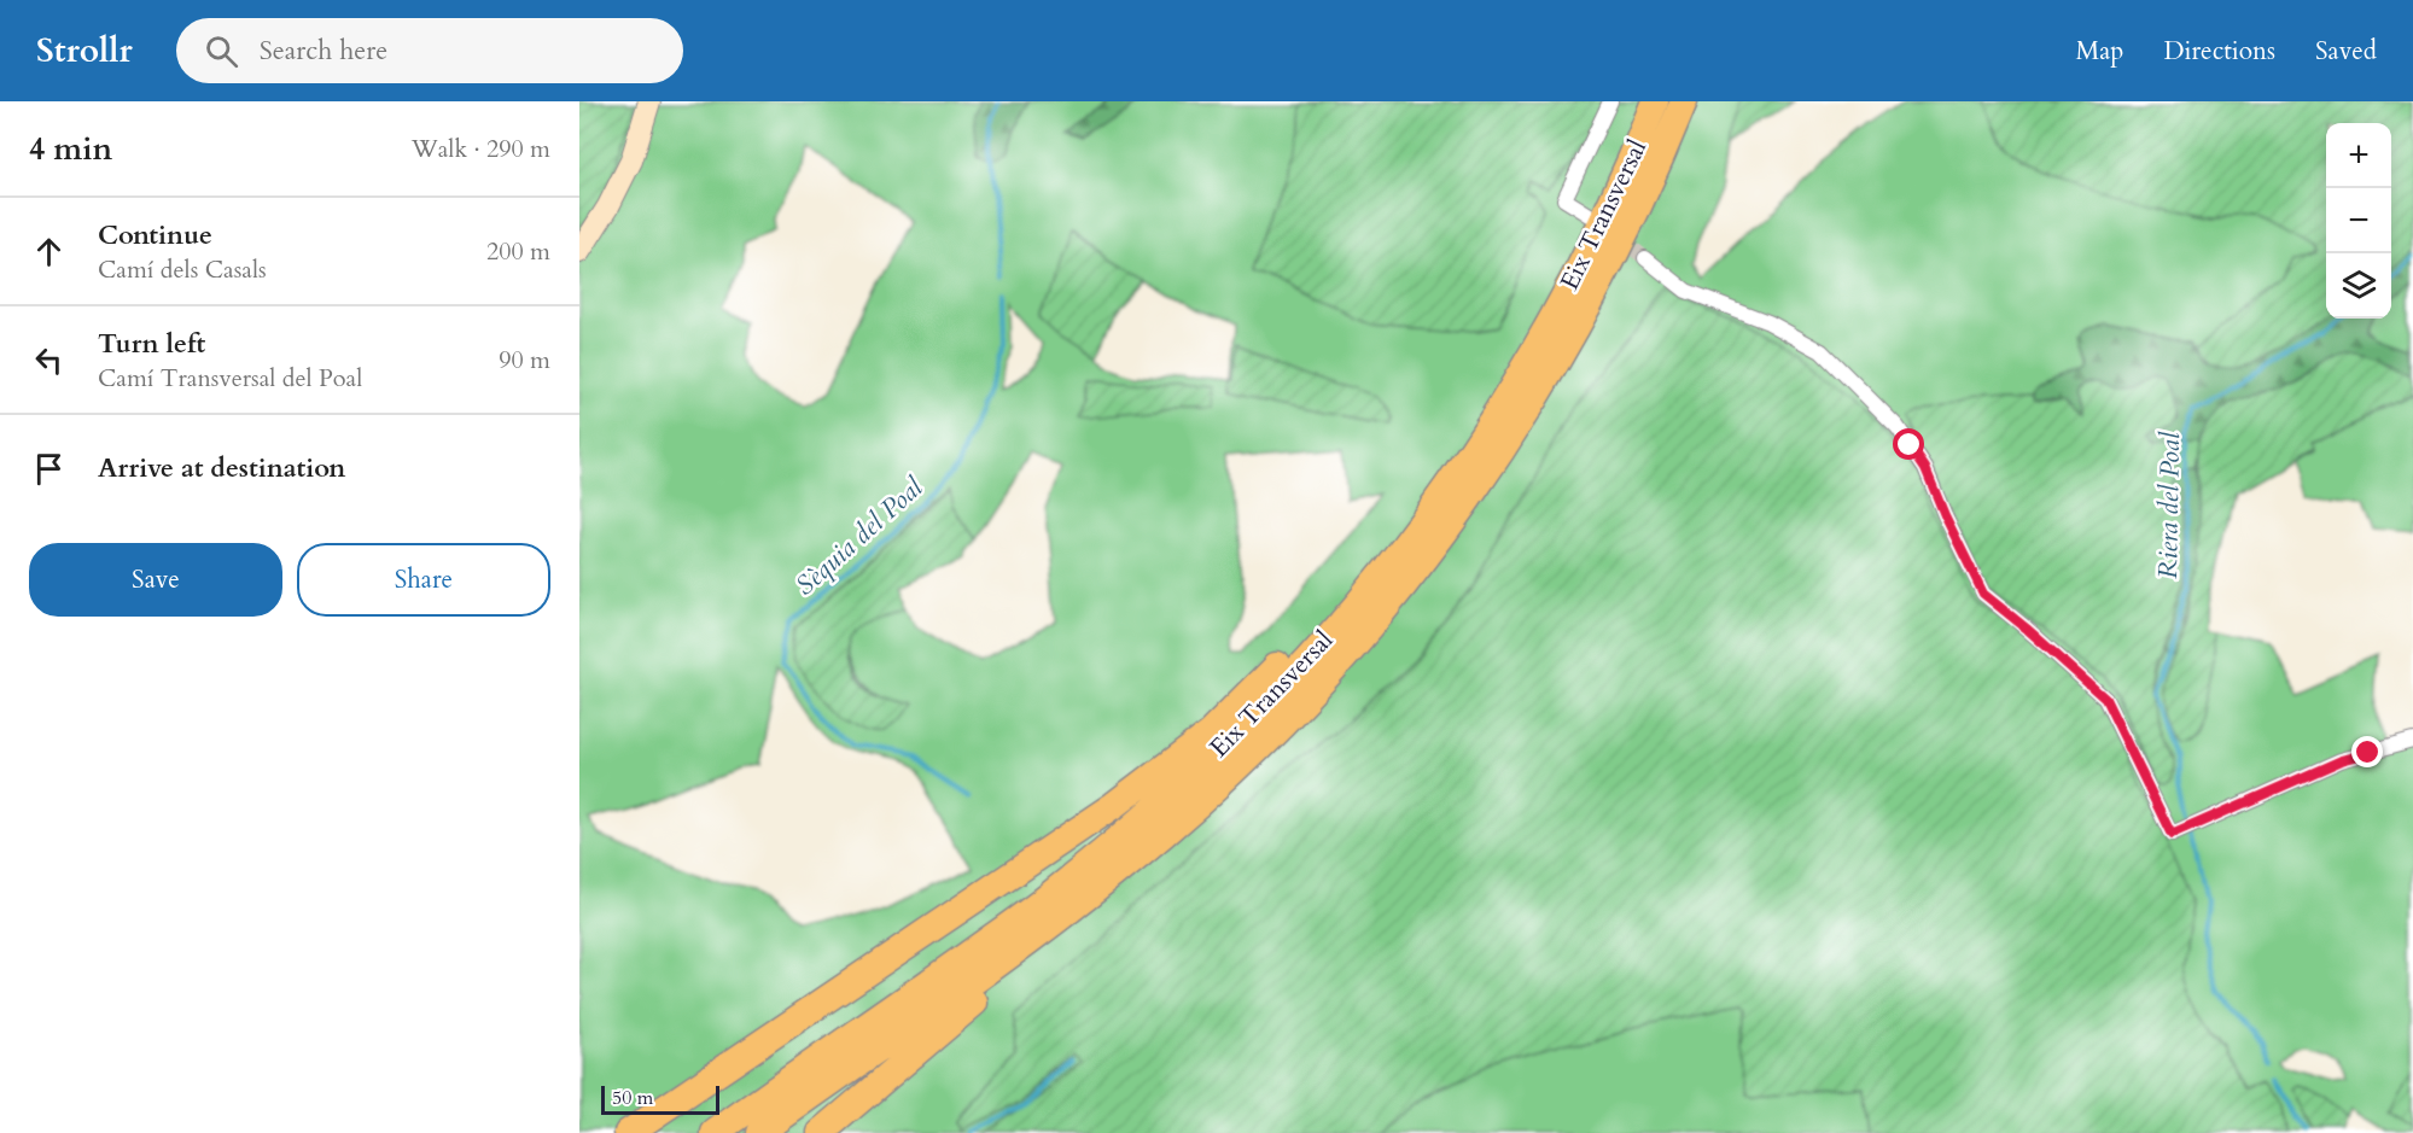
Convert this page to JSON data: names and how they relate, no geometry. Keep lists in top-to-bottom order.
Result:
{
  "streets": {
    "highway": ["Eix Transversal"]
  },
  "water": ["Riera del Poal", "Sèquia del Poal"],
  "scale_bar": "50 m",
  "page": {
    "header": "Strollr",
    "search": "Search here",
    "nav": ["Map", "Directions", "Saved"],
    "heading": ["4 min", "Walk · 290 m"],
    "map_buttons": ["+", "−"],
    "list": [
      ["Continue", "Camí dels Casals", "200 m"],
      ["Turn left", "Camí Transversal del Poal", "90 m"],
      "Arrive at destination"
    ],
    "buttons": ["Save", "Share"],
    "scale": "50 m"
  }
}
